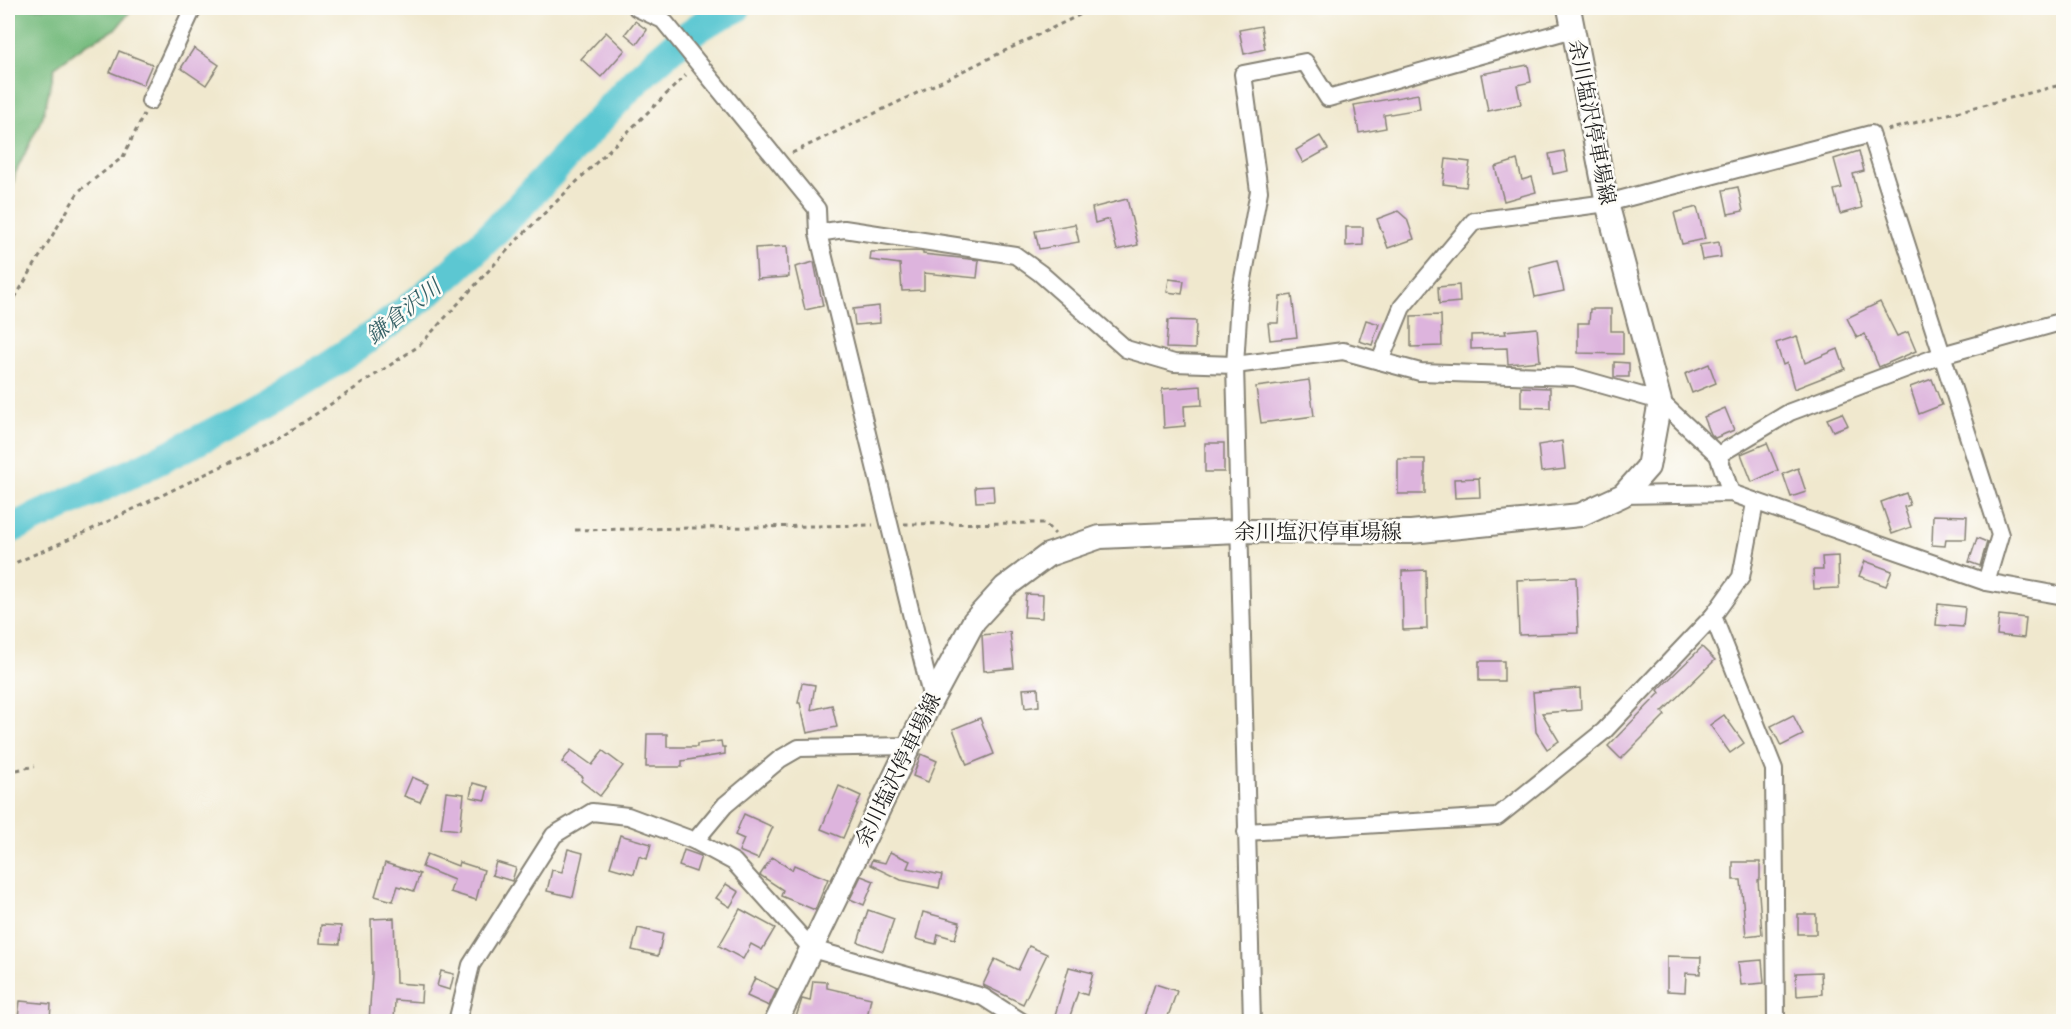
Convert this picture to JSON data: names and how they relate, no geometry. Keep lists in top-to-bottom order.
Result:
{
  "streets": {
    "main road": ["余川塩沢停車場線"]
  },
  "water": ["鎌倉沢川"]
}
